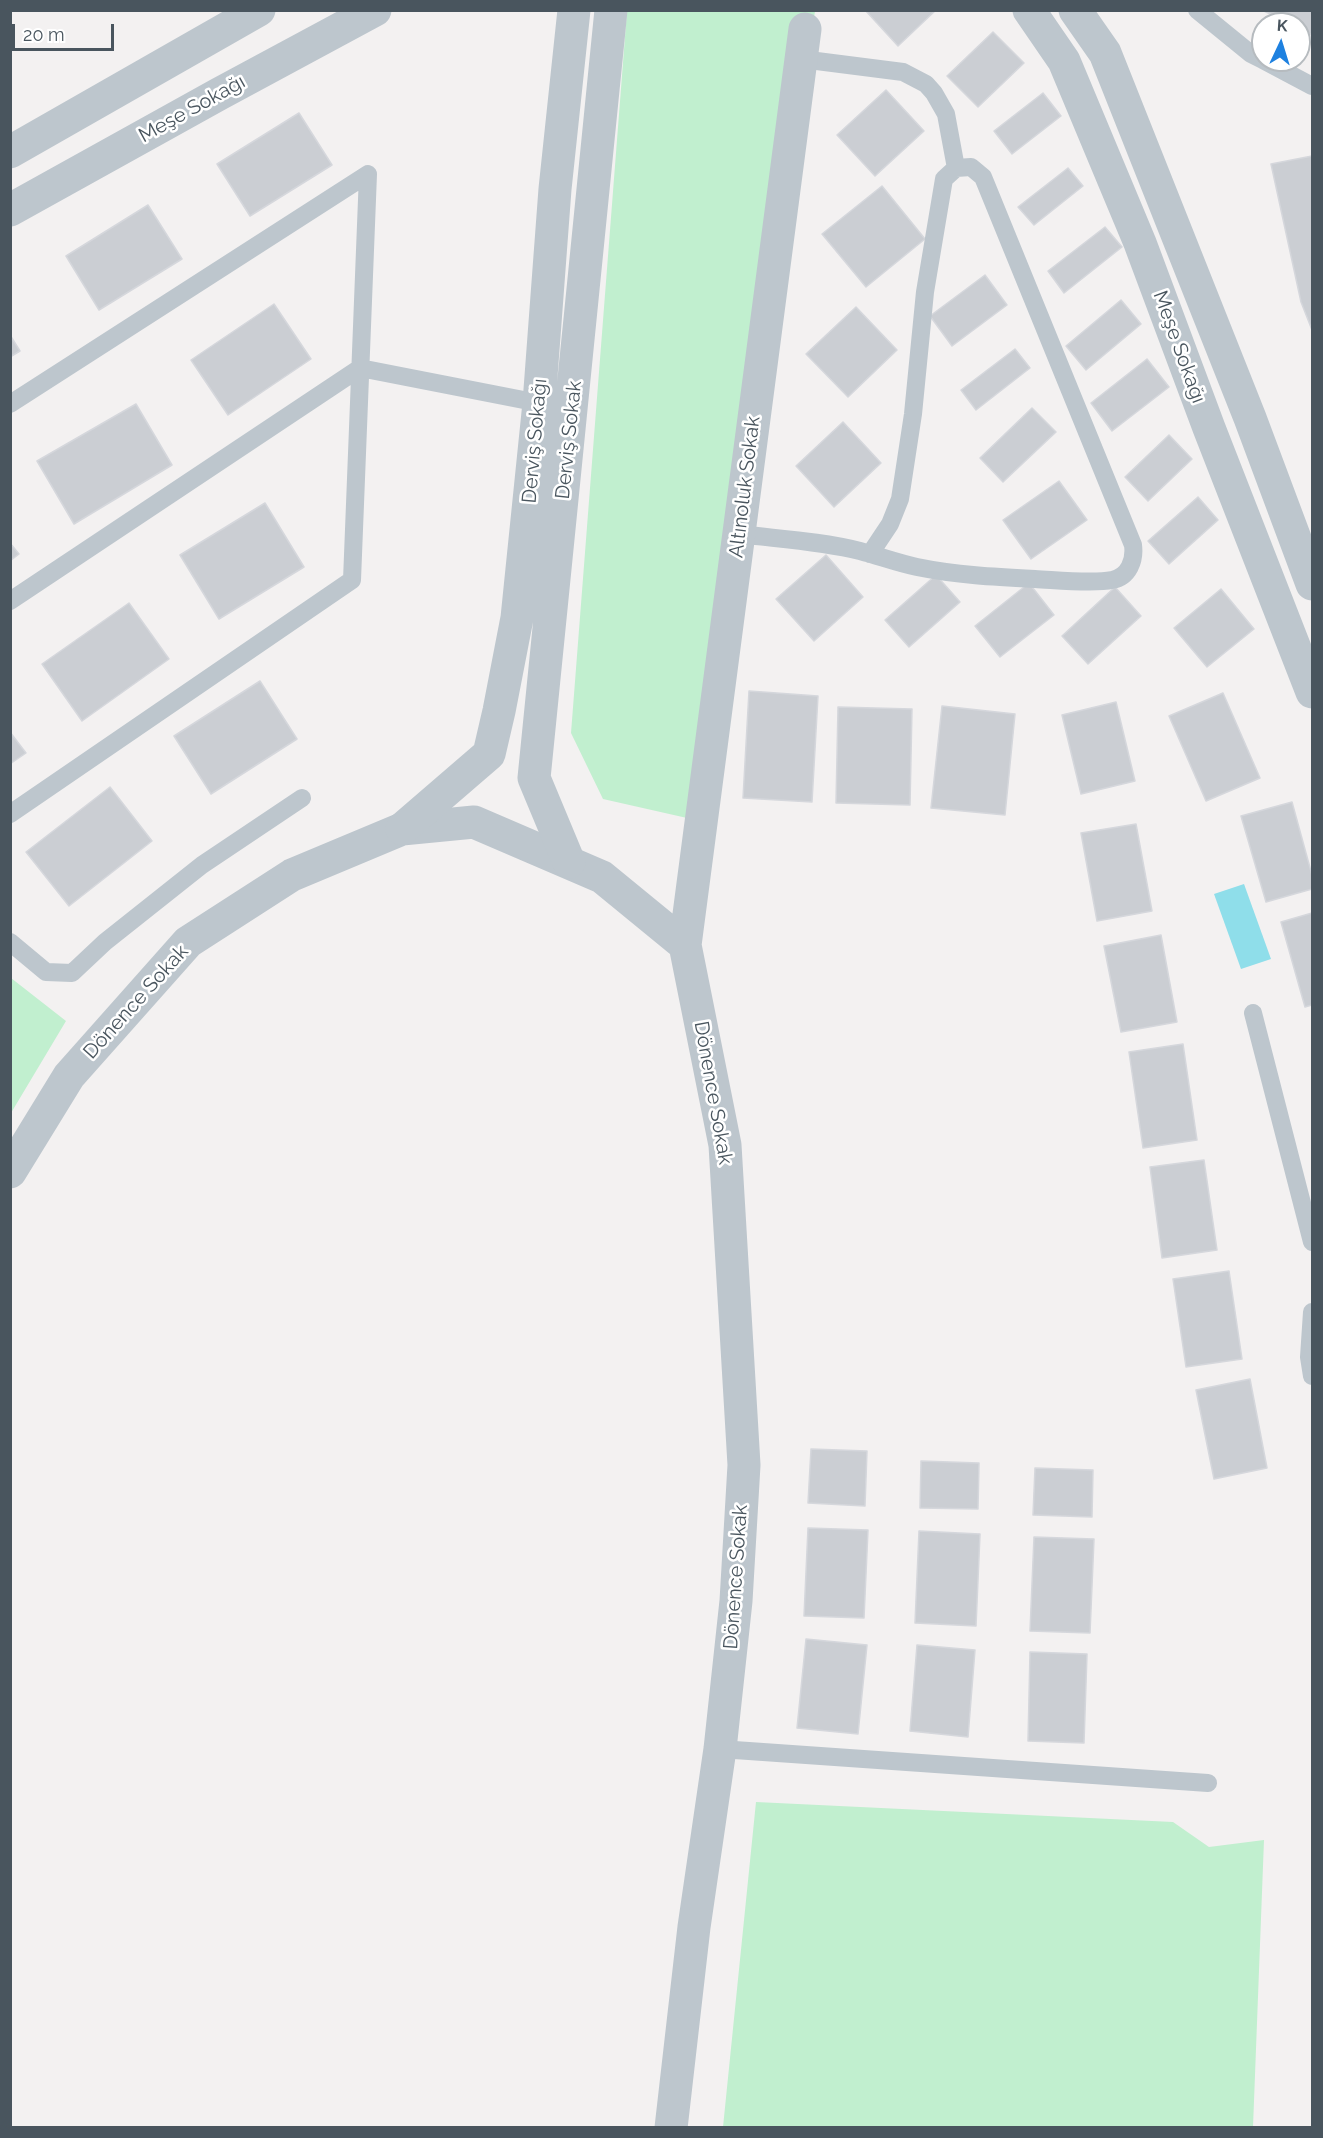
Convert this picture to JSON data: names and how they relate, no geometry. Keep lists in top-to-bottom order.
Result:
{
  "streets": {
    "street": [
      "Meşe Sokağı",
      "Derviş Sokak",
      "Derviş Sokağı",
      "Altınoluk Sokak",
      "Dönence Sokak"
    ]
  },
  "crossings": [
    ["Derviş Sokak", "Dönence Sokak"],
    ["Derviş Sokağı", "Dönence Sokak"],
    ["Altınoluk Sokak", "Dönence Sokak"]
  ],
  "scale_bar": "20 m",
  "north": "top"
}
